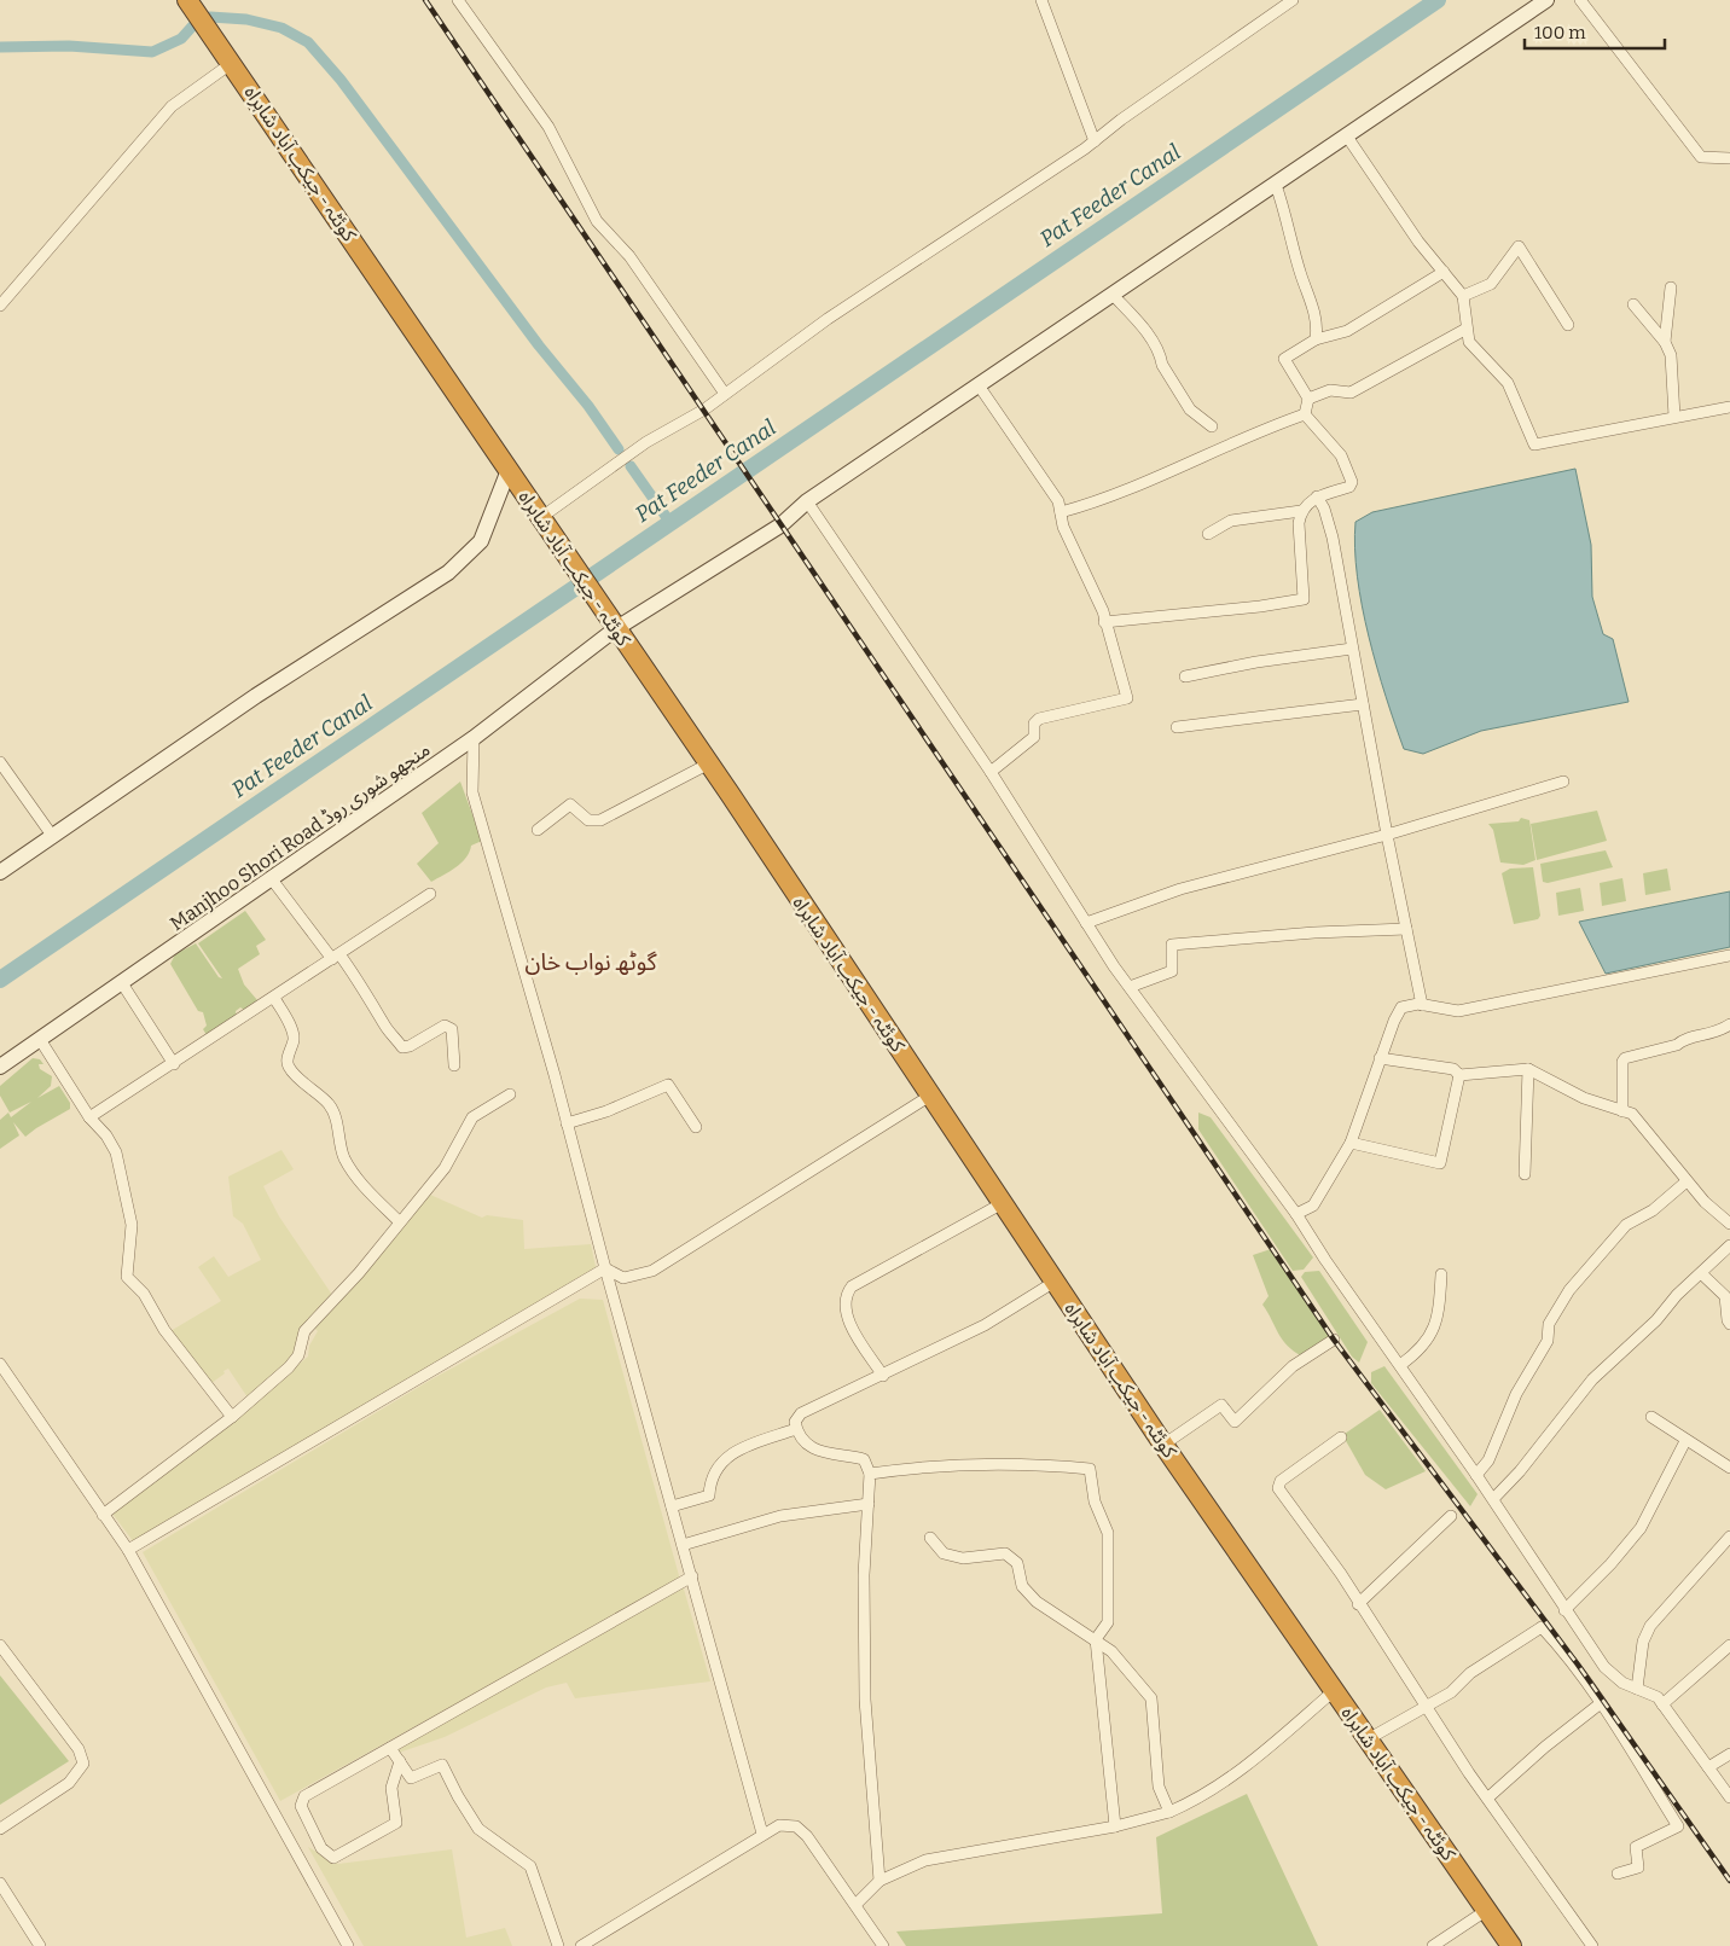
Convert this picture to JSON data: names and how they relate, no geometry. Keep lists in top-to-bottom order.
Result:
{
  "streets": {
    "highway": ["کوئٹہ - جیکب آباد شاہراہ"],
    "street": ["Manjhoo Shori Road منجھو شوری روڈ"]
  },
  "crossings": [
    ["کوئٹہ - جیکب آباد شاہراہ", "Manjhoo Shori Road منجھو شوری روڈ"]
  ],
  "districts": ["گوٹھ نواب خان"],
  "water": ["Pat Feeder Canal"],
  "scale_bar": "100 m"
}
